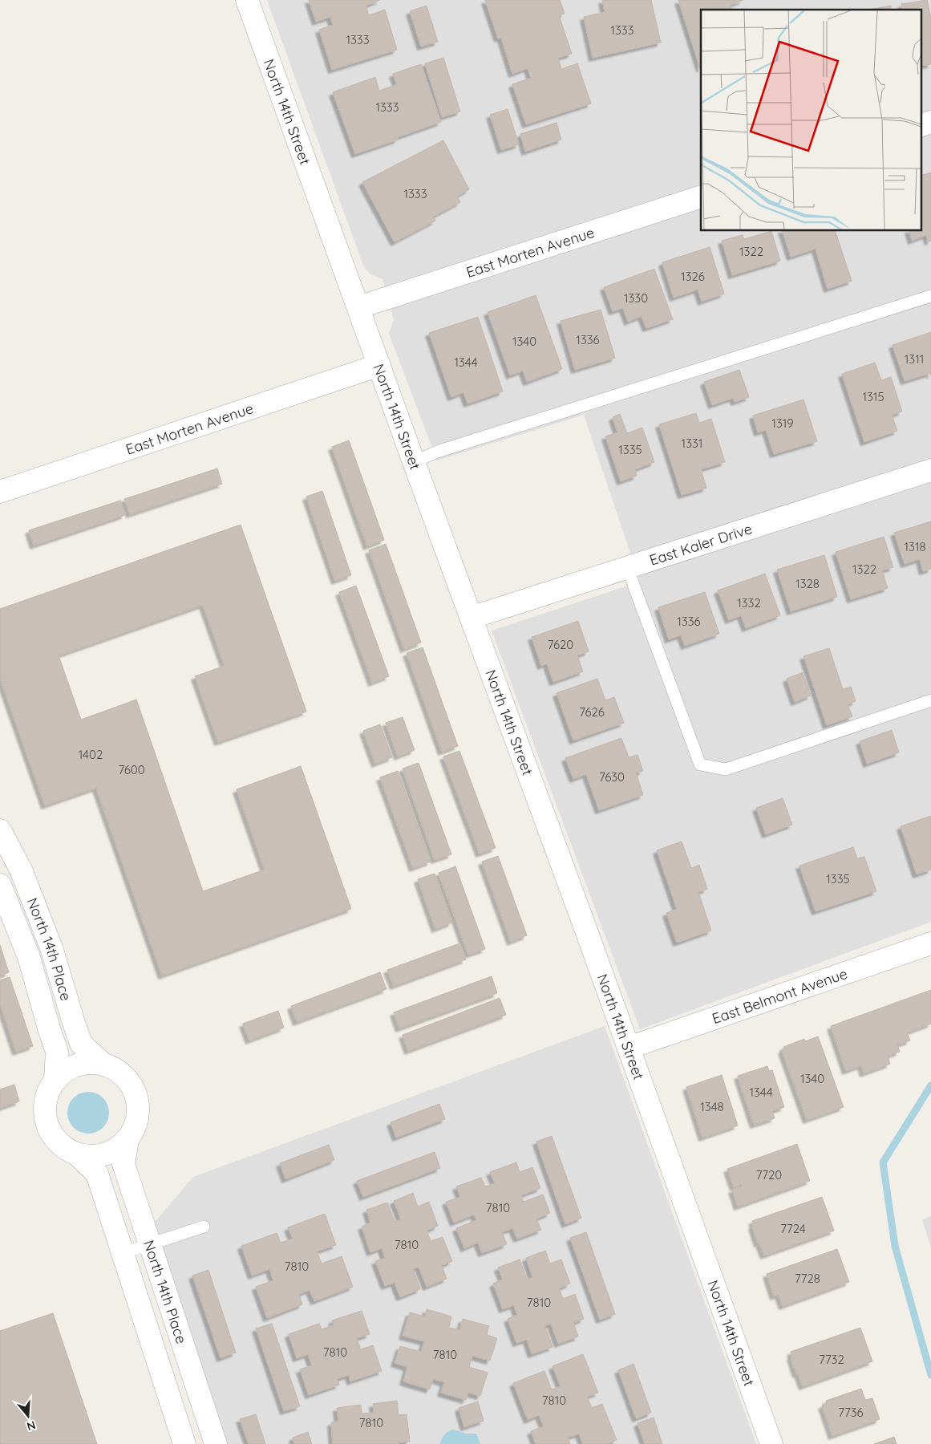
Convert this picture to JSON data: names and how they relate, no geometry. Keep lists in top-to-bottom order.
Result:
{
  "streets": {
    "street": [
      "North 14th Street",
      "East Morten Avenue",
      "East Kaler Drive",
      "North 14th Place",
      "East Belmont Avenue"
    ]
  },
  "crossings": [
    ["North 14th Street", "East Morten Avenue"],
    ["North 14th Street", "East Kaler Drive"],
    ["North 14th Street", "East Belmont Avenue"]
  ],
  "house_numbers": [
    "1333",
    "1333",
    "1333",
    "1333",
    "1322",
    "1326",
    "1330",
    "1336",
    "1340",
    "1311",
    "1344",
    "1315",
    "1319",
    "1331",
    "1335",
    "1318",
    "1322",
    "1328",
    "1332",
    "1336",
    "7620",
    "7626",
    "1402",
    "7600",
    "7630",
    "1335",
    "1340",
    "1344",
    "1348",
    "7720",
    "7810",
    "7724",
    "7810",
    "7810",
    "7728",
    "7810",
    "7810",
    "7810",
    "7732",
    "7810",
    "7736",
    "7810"
  ],
  "north": "bottom"
}
